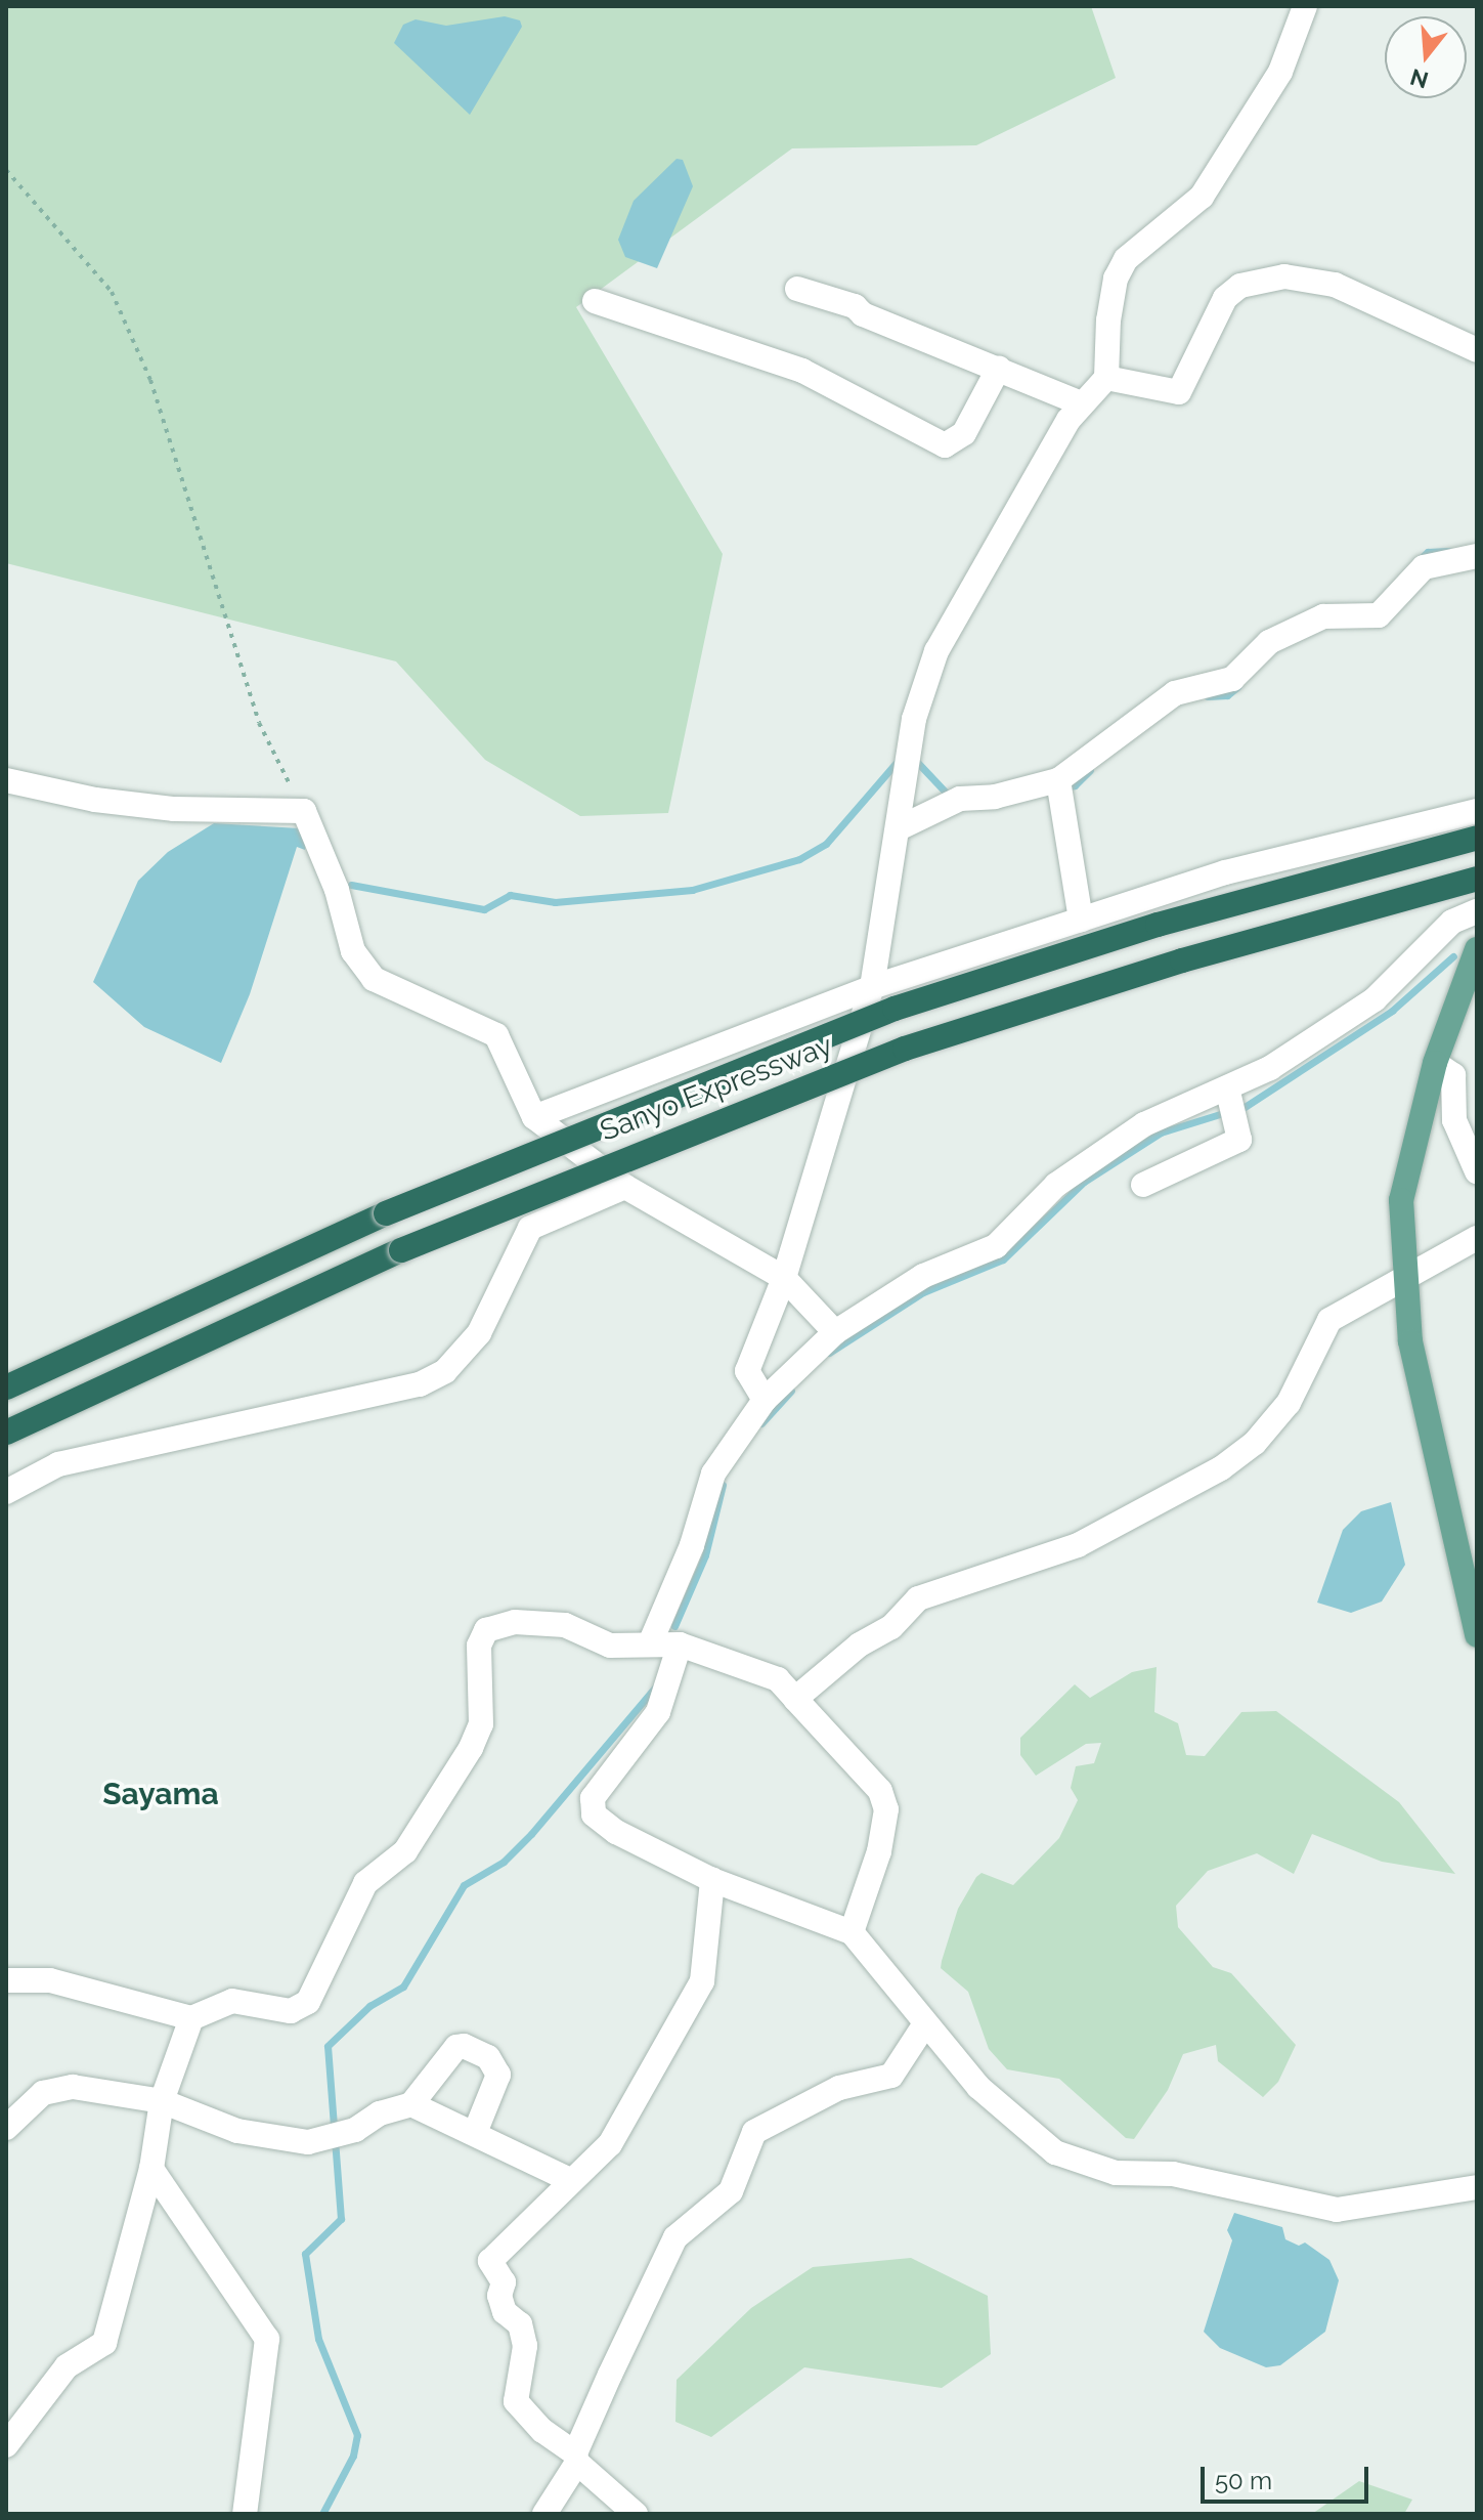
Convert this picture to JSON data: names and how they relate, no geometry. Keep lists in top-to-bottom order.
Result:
{
  "streets": {
    "highway": ["Sanyo Expressway"]
  },
  "districts": ["Sayama"],
  "scale_bar": "50 m",
  "north": "bottom"
}
